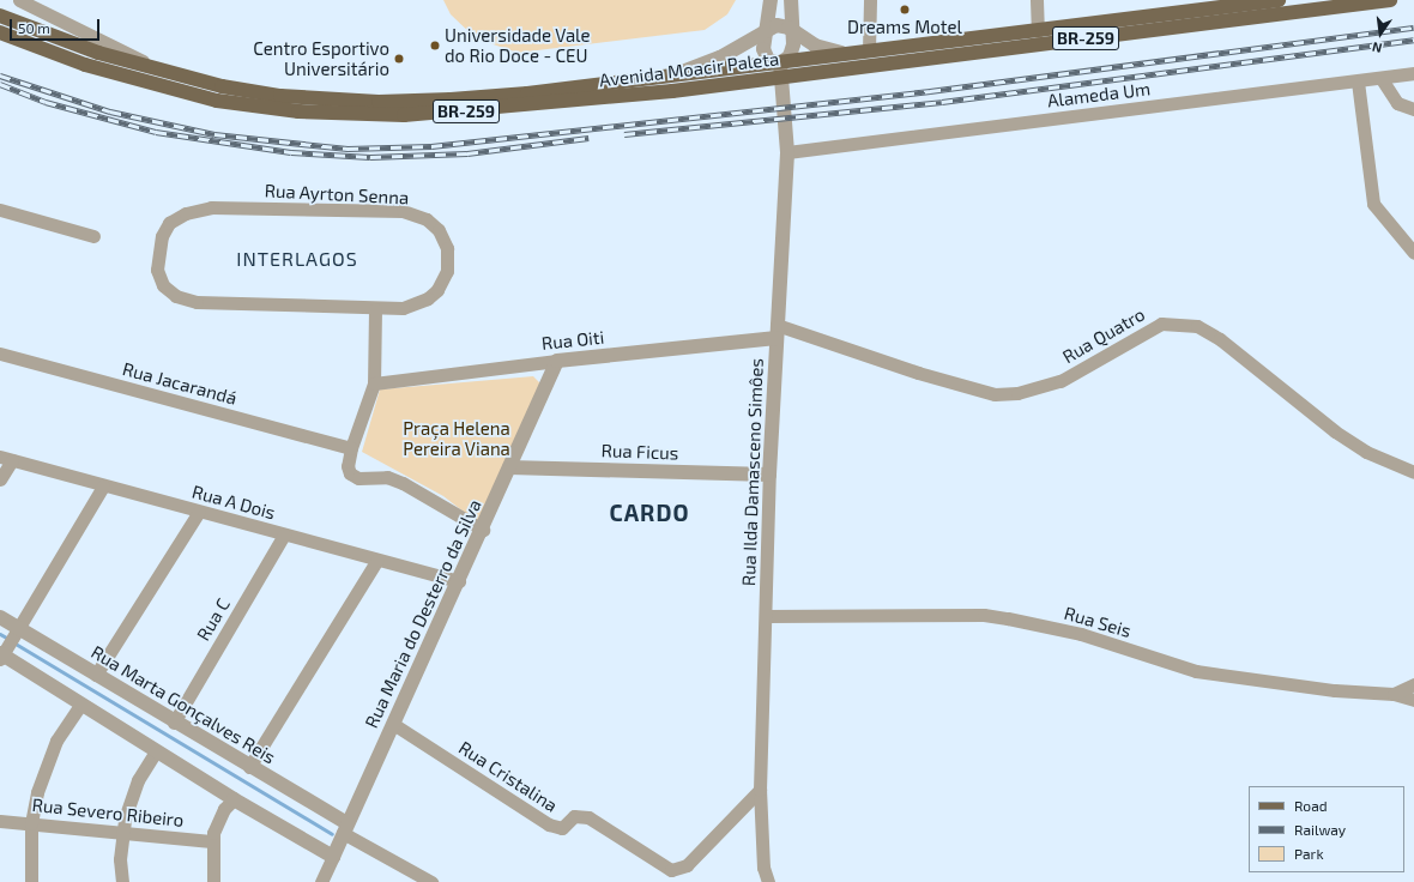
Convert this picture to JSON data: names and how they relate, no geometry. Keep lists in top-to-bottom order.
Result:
{
  "streets": {
    "main road": ["BR-259", "Avenida Moacir Paleta"],
    "street": [
      "Alameda Um",
      "Rua Ayrton Senna",
      "Rua Quatro",
      "Rua Oiti",
      "Rua Jacarandá",
      "Rua Ficus",
      "Rua Ilda Damasceno Simôes",
      "Rua A Dois",
      "Rua Maria do Desterro da Silva",
      "Rua C",
      "Rua Seis",
      "Rua Marta Gonçalves Reis",
      "Rua Cristalina",
      "Rua Severo Ribeiro"
    ]
  },
  "crossings": [
    ["Avenida Moacir Paleta", "Rua Ilda Damasceno Simôes"],
    ["Alameda Um", "Rua Ilda Damasceno Simôes"],
    ["Rua Quatro", "Rua Oiti"],
    ["Rua Quatro", "Rua Ilda Damasceno Simôes"],
    ["Rua Oiti", "Rua Ilda Damasceno Simôes"],
    ["Rua Oiti", "Rua Maria do Desterro da Silva"],
    ["Rua Ficus", "Rua Ilda Damasceno Simôes"],
    ["Rua Ficus", "Rua Maria do Desterro da Silva"],
    ["Rua Ilda Damasceno Simôes", "Rua Seis"],
    ["Rua Ilda Damasceno Simôes", "Rua Cristalina"],
    ["Rua A Dois", "Rua Maria do Desterro da Silva"],
    ["Rua A Dois", "Rua C"],
    ["Rua Maria do Desterro da Silva", "Rua Marta Gonçalves Reis"],
    ["Rua Maria do Desterro da Silva", "Rua Cristalina"],
    ["Rua C", "Rua Marta Gonçalves Reis"]
  ],
  "districts": ["INTERLAGOS", "CARDO"],
  "parks": ["Praça Helena Pereira Viana"],
  "places": ["Dreams Motel", "Universidade Vale do Rio Doce - CEU", "Centro Esportivo Universitário"],
  "legend": ["Road", "Railway", "Park"],
  "scale_bar": "50 m",
  "north": "bottom"
}
